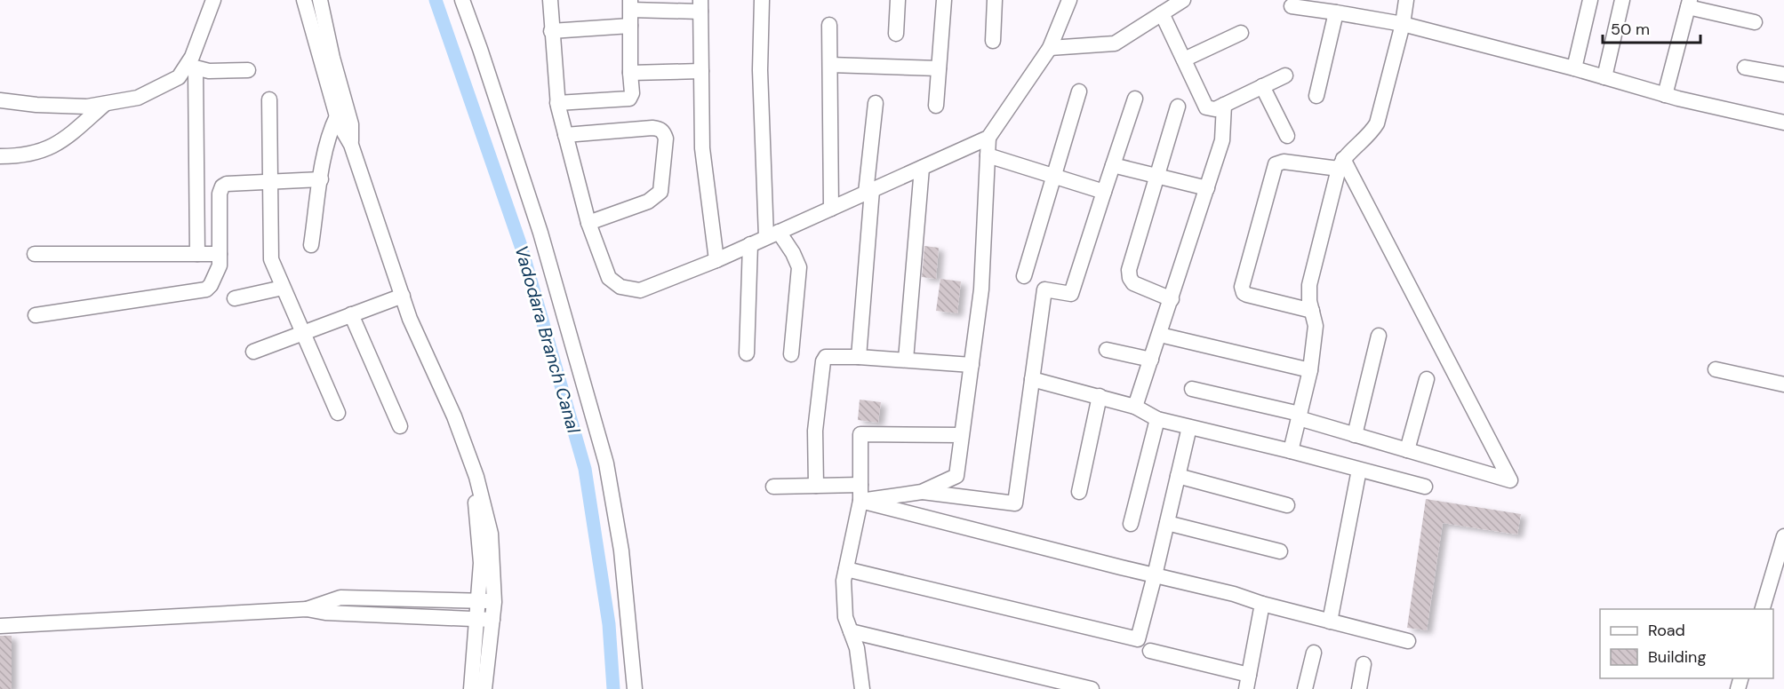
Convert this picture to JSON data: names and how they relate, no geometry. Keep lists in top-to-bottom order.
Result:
{
  "water": ["Vadodara Branch Canal"],
  "legend": ["Road", "Building"],
  "scale_bar": "50 m"
}
